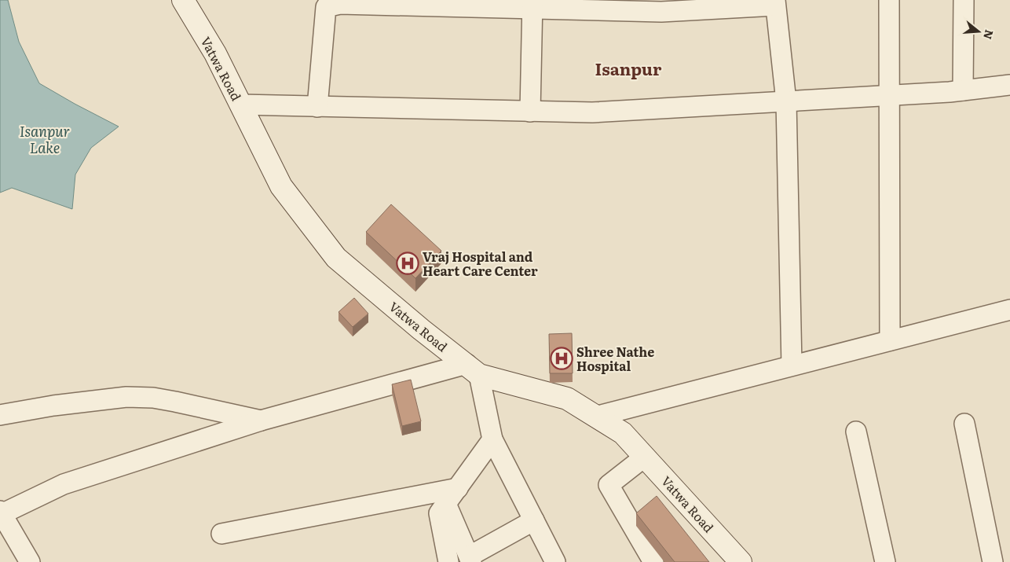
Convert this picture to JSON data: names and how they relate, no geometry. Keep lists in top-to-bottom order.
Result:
{
  "streets": {
    "main road": ["Vatwa Road"]
  },
  "districts": ["Isanpur"],
  "water": ["Isanpur Lake"],
  "places": {
    "hospital": ["Vraj Hospital and Heart Care Center", "Shree Nathe Hospital"]
  },
  "north": "right"
}
